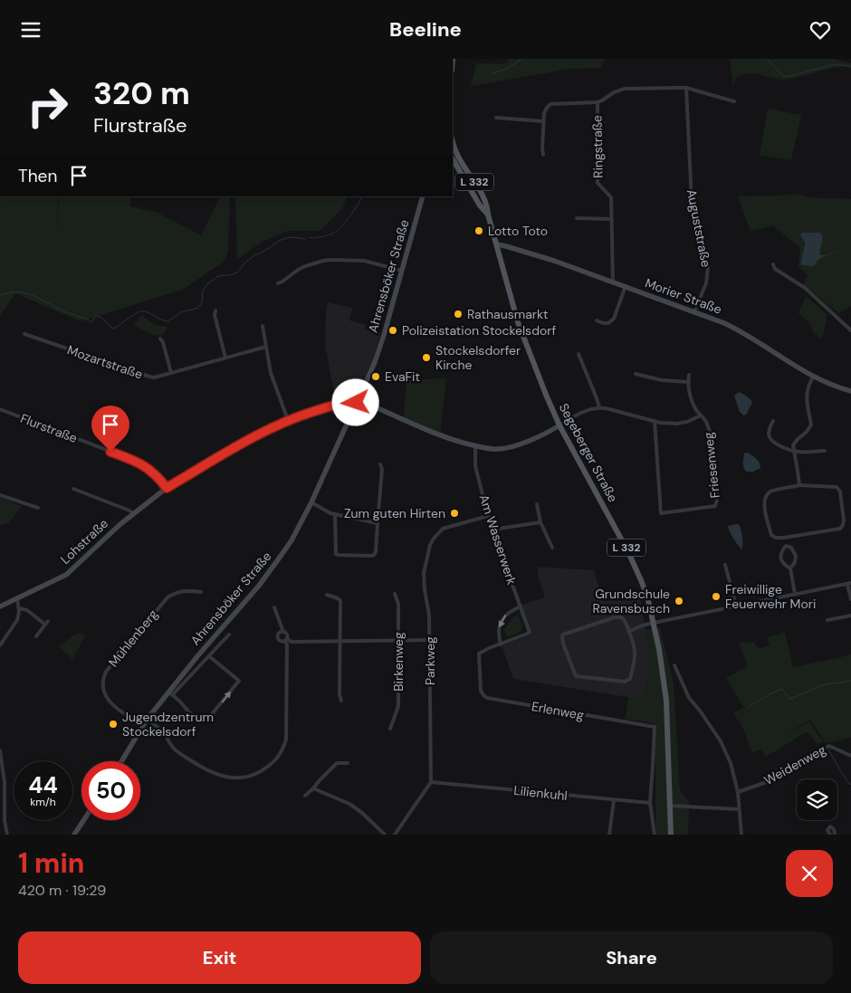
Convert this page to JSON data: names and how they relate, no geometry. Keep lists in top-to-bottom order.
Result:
{
  "streets": {
    "main road": [
      "L 332",
      "Ahrensböker Straße",
      "Morier Straße",
      "Segeberger Straße",
      "Lohstraße"
    ],
    "street": [
      "Ringstraße",
      "Auguststraße",
      "Mozartstraße",
      "Flurstraße",
      "Friesenweg",
      "Am Wasserwerk",
      "Mühlenberg",
      "Parkweg",
      "Birkenweg",
      "Erlenweg",
      "Weidenweg",
      "Lilienkuhl"
    ]
  },
  "crossings": [
    ["Ringstraße", "Auguststraße"],
    ["Ringstraße", "Morier Straße"],
    ["L 332", "Segeberger Straße"],
    ["Auguststraße", "Morier Straße"],
    ["Ahrensböker Straße", "Lohstraße"],
    ["Ahrensböker Straße", "Mühlenberg"],
    ["Morier Straße", "Segeberger Straße"],
    ["Flurstraße", "Lohstraße"],
    ["Segeberger Straße", "Lohstraße"],
    ["Am Wasserwerk", "Lohstraße"],
    ["Am Wasserwerk", "Parkweg"],
    ["Am Wasserwerk", "Erlenweg"],
    ["Parkweg", "Lilienkuhl"],
    ["Erlenweg", "Lilienkuhl"]
  ],
  "places": [
    "Lotto Toto",
    "Rathausmarkt",
    "Polizeistation Stockelsdorf",
    "Stockelsdorfer Kirche",
    "EvaFit",
    "Zum guten Hirten",
    "Freiwillige Feuerwehr Mori",
    "Grundschule Ravensbusch",
    "Jugendzentrum Stockelsdorf"
  ],
  "page": {
    "header": "Beeline",
    "turn": ["320 m", "Flurstraße"],
    "then": "Then",
    "speed": "44 km/h",
    "limit": "50",
    "heading": ["1 min", "420 m · 19:29"],
    "buttons": ["Exit", "Share"]
  }
}
